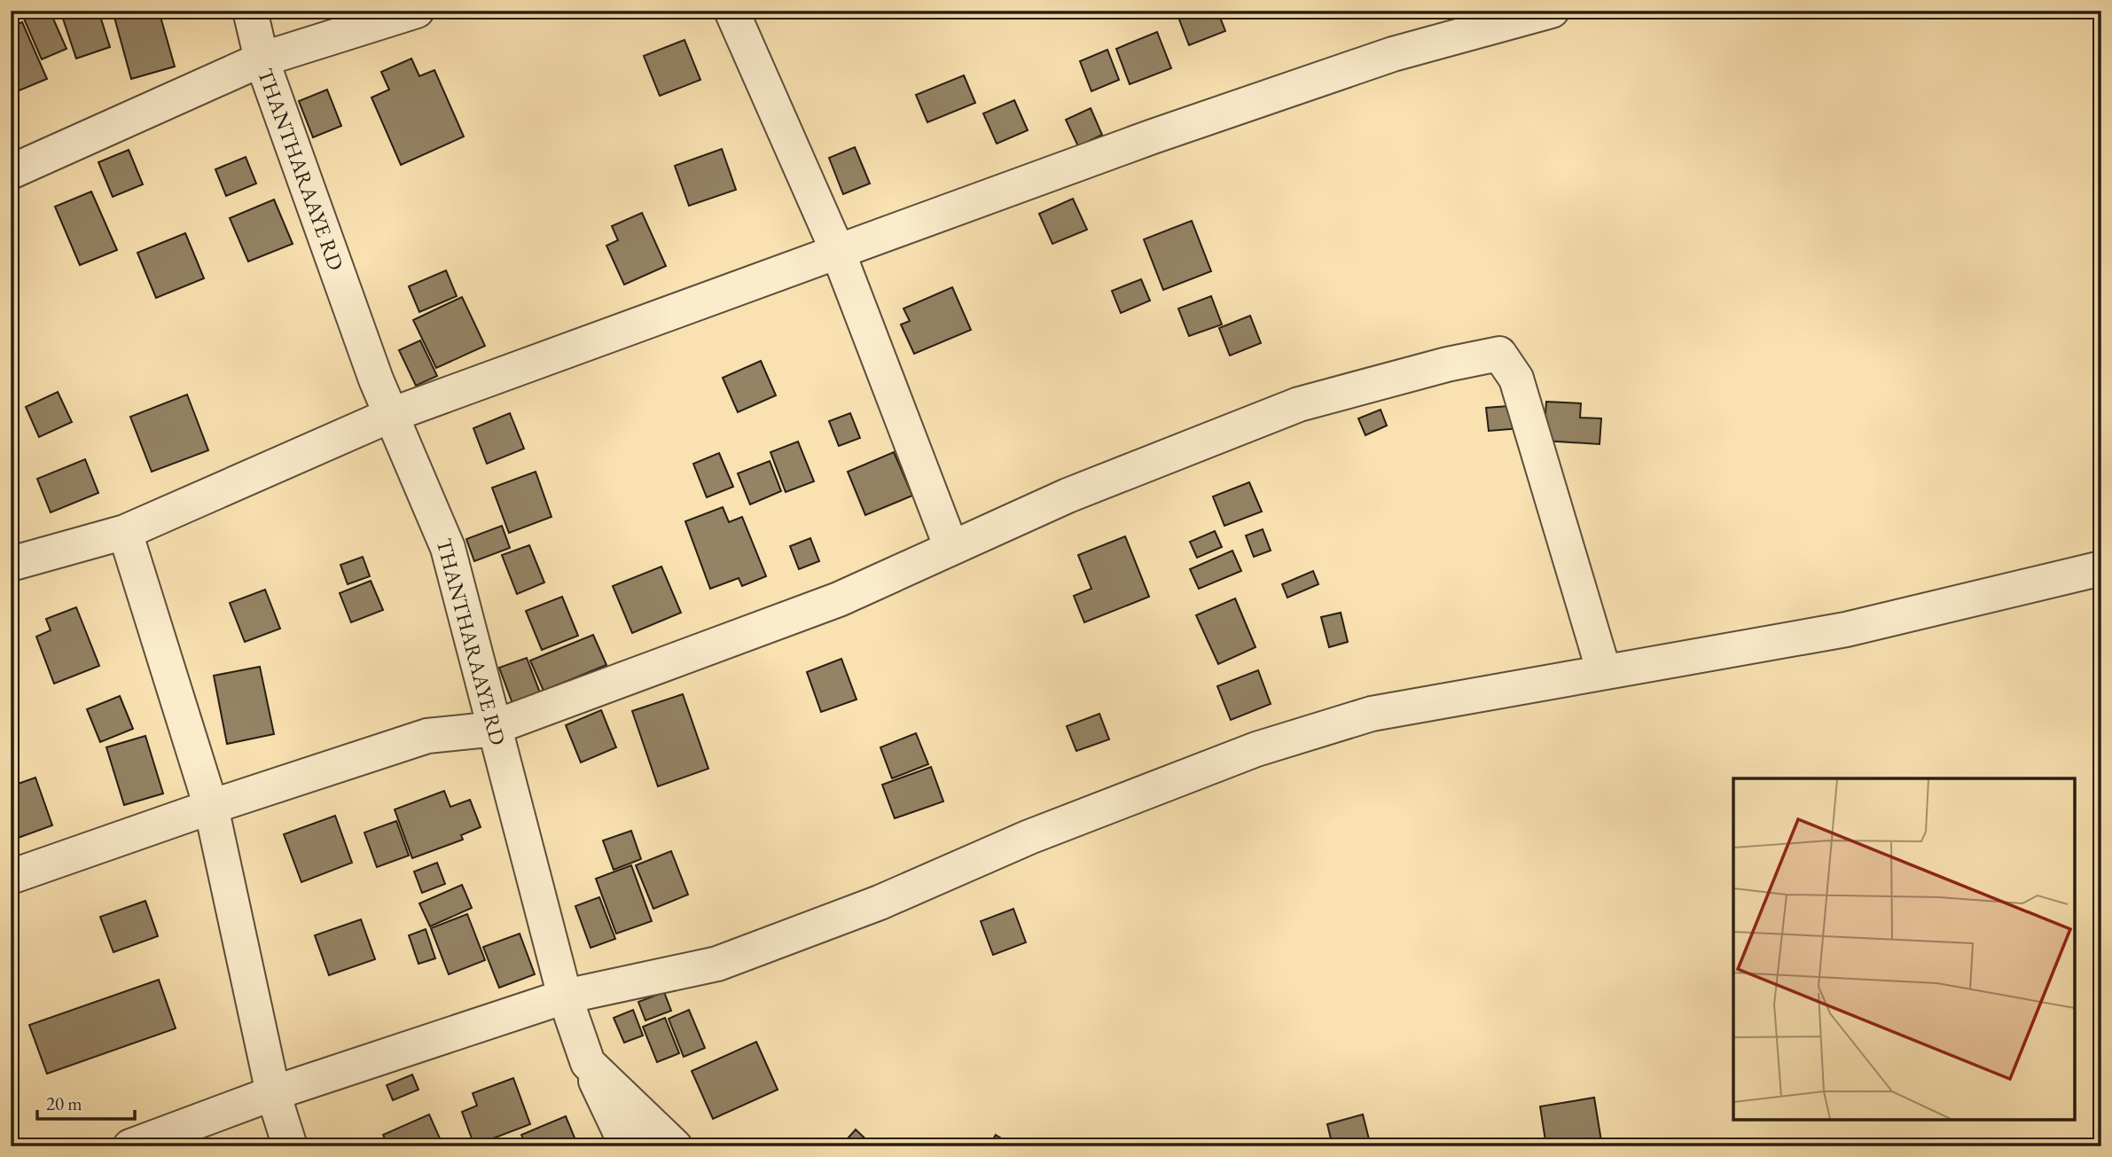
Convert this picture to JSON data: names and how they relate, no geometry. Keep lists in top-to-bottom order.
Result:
{
  "streets": {
    "street": ["THANTHARAAYE RD"]
  },
  "scale_bar": "20 m"
}
